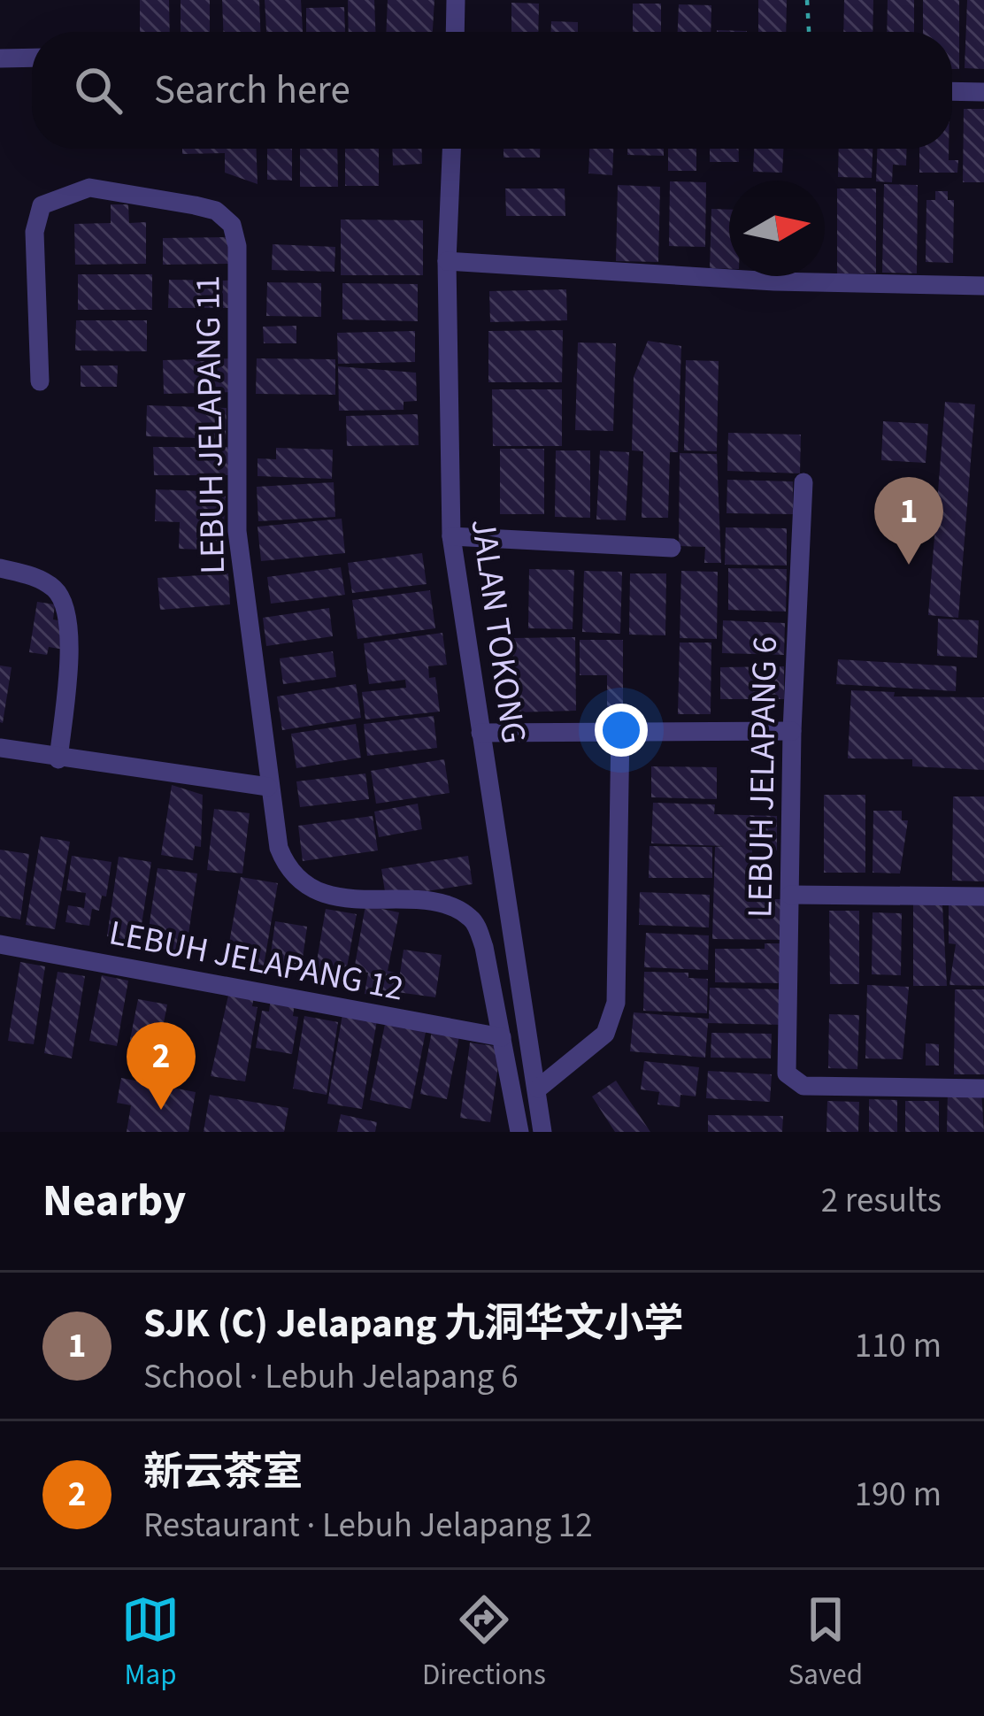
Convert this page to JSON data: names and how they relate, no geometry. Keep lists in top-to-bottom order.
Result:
{
  "streets": {
    "street": [
      "LEBUH JELAPANG 11",
      "JALAN TOKONG",
      "LEBUH JELAPANG 6",
      "LEBUH JELAPANG 12"
    ]
  },
  "crossings": [
    ["LEBUH JELAPANG 11", "LEBUH JELAPANG 12"]
  ],
  "north": "right",
  "page": {
    "search": "Search here",
    "pins": ["1", "2"],
    "heading": ["Nearby", "2 results"],
    "list": [
      {
        "mark": "1",
        "name": "SJK (C) Jelapang 九洞华文小学",
        "note": "School · Lebuh Jelapang 6",
        "value": "110 m"
      },
      {
        "mark": "2",
        "name": "新云茶室",
        "note": "Restaurant · Lebuh Jelapang 12",
        "value": "190 m"
      }
    ],
    "nav": ["Map", "Directions", "Saved"]
  }
}
